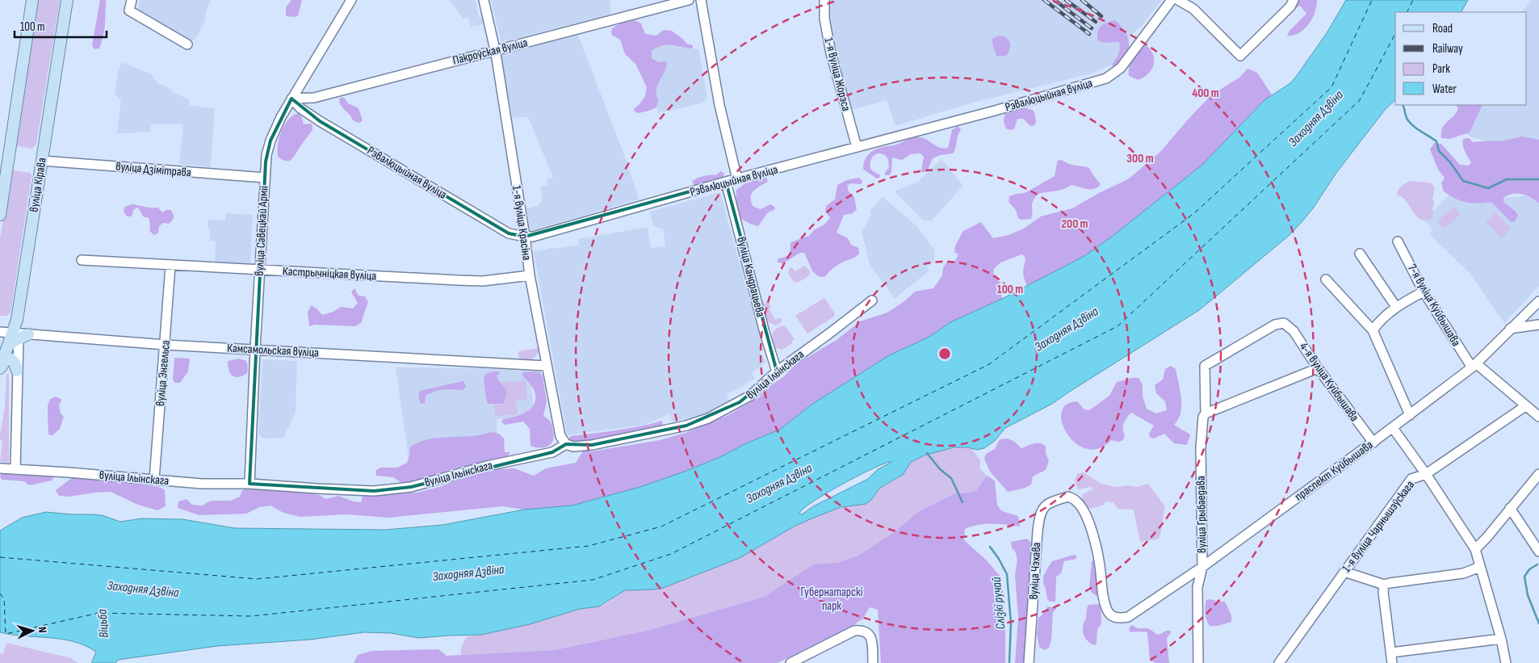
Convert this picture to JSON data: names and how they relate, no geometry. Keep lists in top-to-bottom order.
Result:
{
  "streets": {
    "main road": ["вуліца Кірава"],
    "street": [
      "Пакроўская вуліца",
      "1-я вуліца Жорэса",
      "Рэвалюцыйная вуліца",
      "вуліца Дзімітрава",
      "1-я вуліца Красіна",
      "вуліца Савецкай Арміі",
      "Кастрычніцкая вуліца",
      "вуліца Кандрацьева",
      "7-я вуліца Куйбышава",
      "Камсамольская вуліца",
      "вуліца Энгельса",
      "вуліца Ільінскага",
      "4-я вуліца Куйбышава",
      "праспект Куйбышава",
      "вуліца Грыбаедава",
      "1-я вуліца Чарнышэўскага",
      "вуліца Чэхава"
    ]
  },
  "crossings": [
    ["Пакроўская вуліца", "Рэвалюцыйная вуліца"],
    ["Пакроўская вуліца", "1-я вуліца Красіна"],
    ["Пакроўская вуліца", "вуліца Савецкай Арміі"],
    ["1-я вуліца Жорэса", "Рэвалюцыйная вуліца"],
    ["Рэвалюцыйная вуліца", "1-я вуліца Красіна"],
    ["Рэвалюцыйная вуліца", "вуліца Савецкай Арміі"],
    ["Рэвалюцыйная вуліца", "вуліца Кандрацьева"],
    ["вуліца Дзімітрава", "вуліца Кірава"],
    ["вуліца Дзімітрава", "вуліца Савецкай Арміі"],
    ["вуліца Кірава", "Камсамольская вуліца"],
    ["вуліца Кірава", "вуліца Ільінскага"],
    ["1-я вуліца Красіна", "Кастрычніцкая вуліца"],
    ["1-я вуліца Красіна", "Камсамольская вуліца"],
    ["1-я вуліца Красіна", "вуліца Ільінскага"],
    ["вуліца Савецкай Арміі", "Кастрычніцкая вуліца"],
    ["вуліца Савецкай Арміі", "Камсамольская вуліца"],
    ["вуліца Савецкай Арміі", "вуліца Ільінскага"],
    ["Кастрычніцкая вуліца", "вуліца Энгельса"],
    ["вуліца Кандрацьева", "вуліца Ільінскага"],
    ["7-я вуліца Куйбышава", "праспект Куйбышава"],
    ["7-я вуліца Куйбышава", "1-я вуліца Чарнышэўскага"],
    ["Камсамольская вуліца", "вуліца Энгельса"],
    ["вуліца Энгельса", "вуліца Ільінскага"],
    ["4-я вуліца Куйбышава", "праспект Куйбышава"],
    ["4-я вуліца Куйбышава", "вуліца Грыбаедава"],
    ["праспект Куйбышава", "вуліца Грыбаедава"],
    ["праспект Куйбышава", "вуліца Чэхава"]
  ],
  "water": ["Заходняя Дзвіна", "Слізкі ручай", "Віцьба"],
  "parks": ["Губернатарскі парк"],
  "legend": [
    "Road",
    "Railway",
    "Park",
    "Water"
  ],
  "scale_bar": "100 m",
  "north": "right",
  "rings": [
    "400 m",
    "300 m",
    "200 m",
    "100 m"
  ]
}
